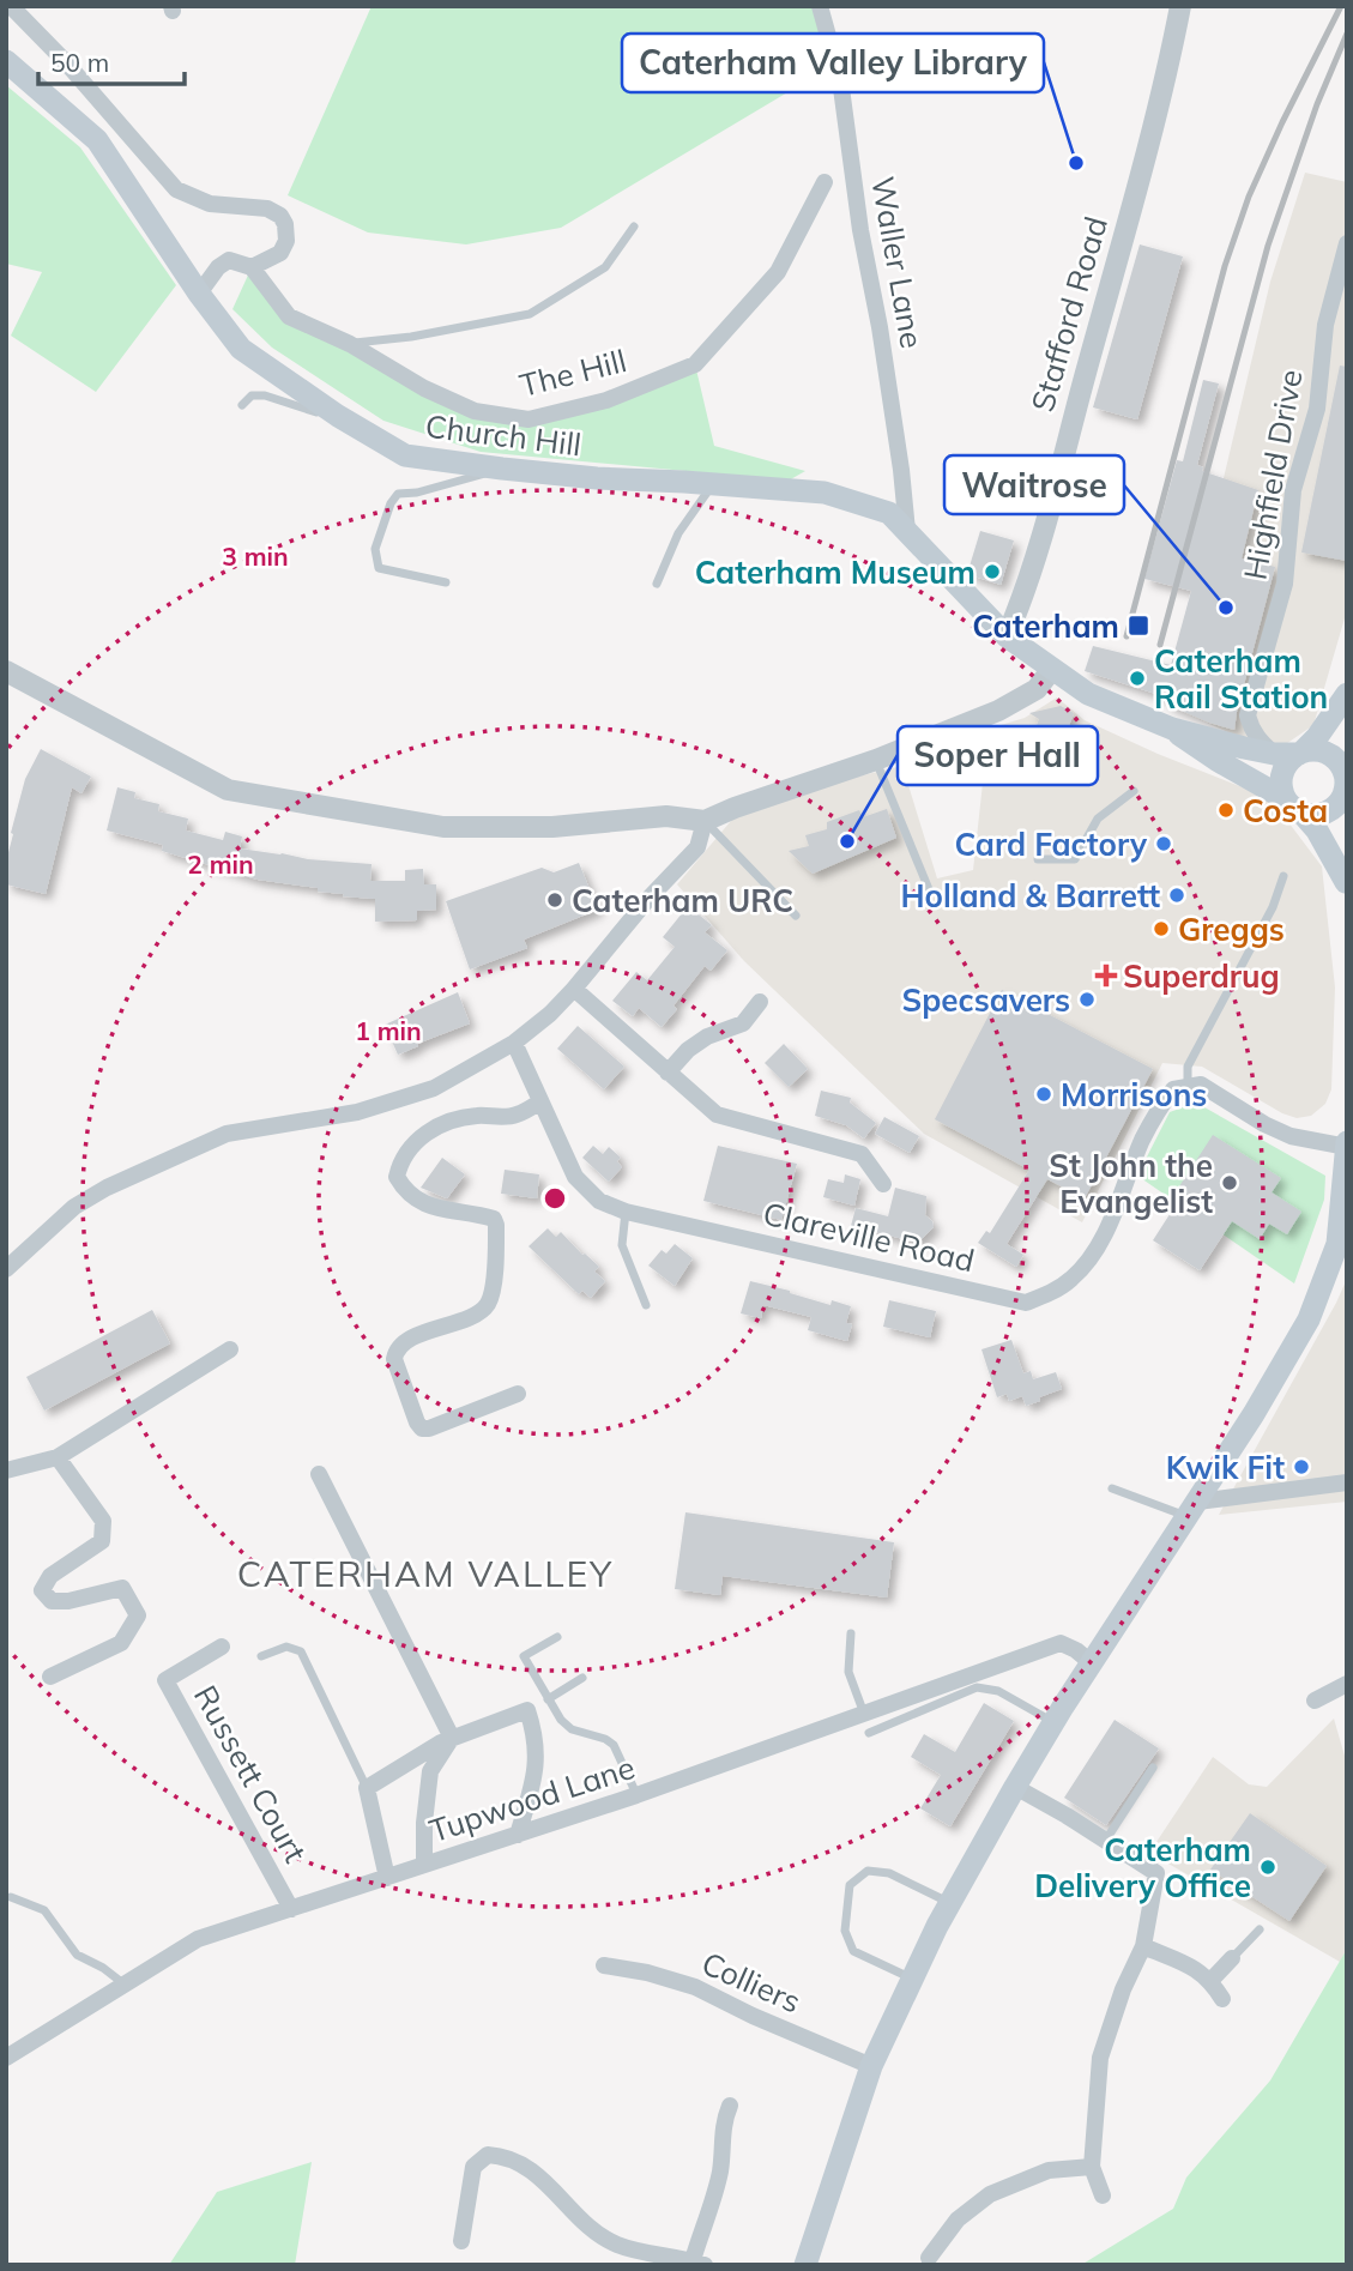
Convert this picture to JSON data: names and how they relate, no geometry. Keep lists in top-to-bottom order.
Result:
{
  "streets": {
    "main road": ["Church Hill"],
    "street": [
      "Waller Lane",
      "Stafford Road",
      "The Hill",
      "Highfield Drive",
      "Clareville Road",
      "Russett Court",
      "Tupwood Lane",
      "Colliers"
    ]
  },
  "crossings": [
    ["Waller Lane", "Church Hill"],
    ["Stafford Road", "Church Hill"],
    ["Russett Court", "Tupwood Lane"]
  ],
  "districts": ["CATERHAM VALLEY"],
  "places": {
    "other": [
      "Caterham Valley Library",
      "Caterham Museum",
      "Waitrose",
      "Caterham Rail Station",
      "Costa",
      "Soper Hall",
      "Card Factory",
      "Holland & Barrett",
      "Caterham URC",
      "Greggs",
      "Specsavers",
      "Morrisons",
      "St John the Evangelist",
      "Kwik Fit",
      "Caterham Delivery Office"
    ],
    "transit": ["Caterham"],
    "health": ["Superdrug"]
  },
  "scale_bar": "50 m",
  "rings": ["3 min", "2 min", "1 min"]
}
